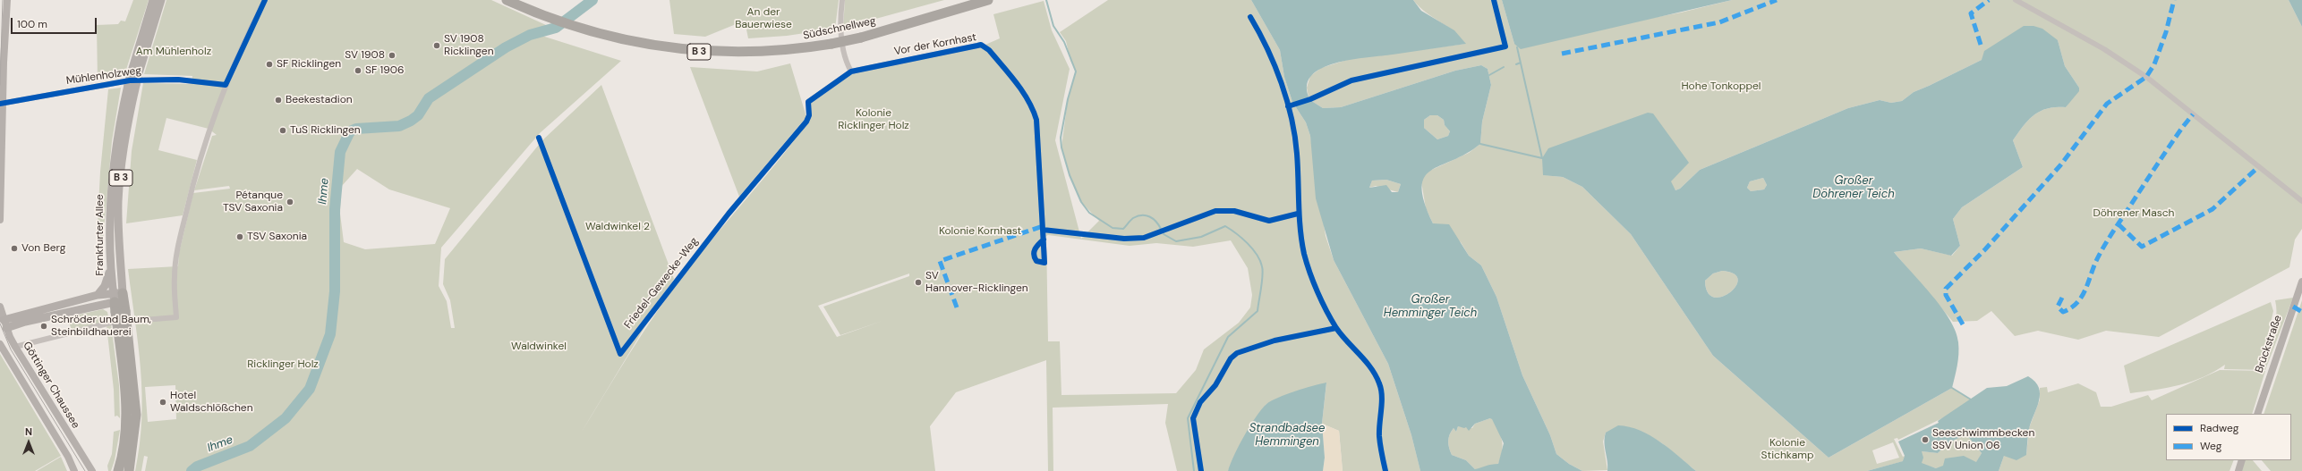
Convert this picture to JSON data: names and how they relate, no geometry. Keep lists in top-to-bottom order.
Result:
{
  "streets": {
    "highway": ["Südschnellweg", "B 3", "Frankfurter Allee"],
    "street": [
      "Vor der Kornhast",
      "Mühlenholzweg",
      "Friedel-Gewecke-Weg",
      "Brückstraße",
      "Göttinger Chaussee"
    ]
  },
  "crossings": [
    ["Vor der Kornhast", "Friedel-Gewecke-Weg"],
    ["B 3", "Frankfurter Allee"]
  ],
  "water": [
    "Großer Döhrener Teich",
    "Ihme",
    "Großer Hemminger Teich",
    "Strandbadsee Hemmingen"
  ],
  "parks": [
    "An der Bauerwiese",
    "Am Mühlenholz",
    "Hohe Tonkoppel",
    "Kolonie Ricklinger Holz",
    "Döhrener Masch",
    "Waldwinkel 2",
    "Kolonie Kornhast",
    "Waldwinkel",
    "Ricklinger Holz",
    "Kolonie Stichkamp"
  ],
  "places": [
    "SV 1908 Ricklingen",
    "SV 1908",
    "SF Ricklingen",
    "SF 1906",
    "Beekestadion",
    "TuS Ricklingen",
    "Pétanque TSV Saxonia",
    "TSV Saxonia",
    "Von Berg",
    "SV Hannover-Ricklingen",
    "Schröder und Baum, Steinbildhauerei",
    "Hotel Waldschlößchen",
    "Seeschwimmbecken SSV Union 06"
  ],
  "legend": ["Radweg", "Weg"],
  "scale_bar": "100 m",
  "north": "top"
}
